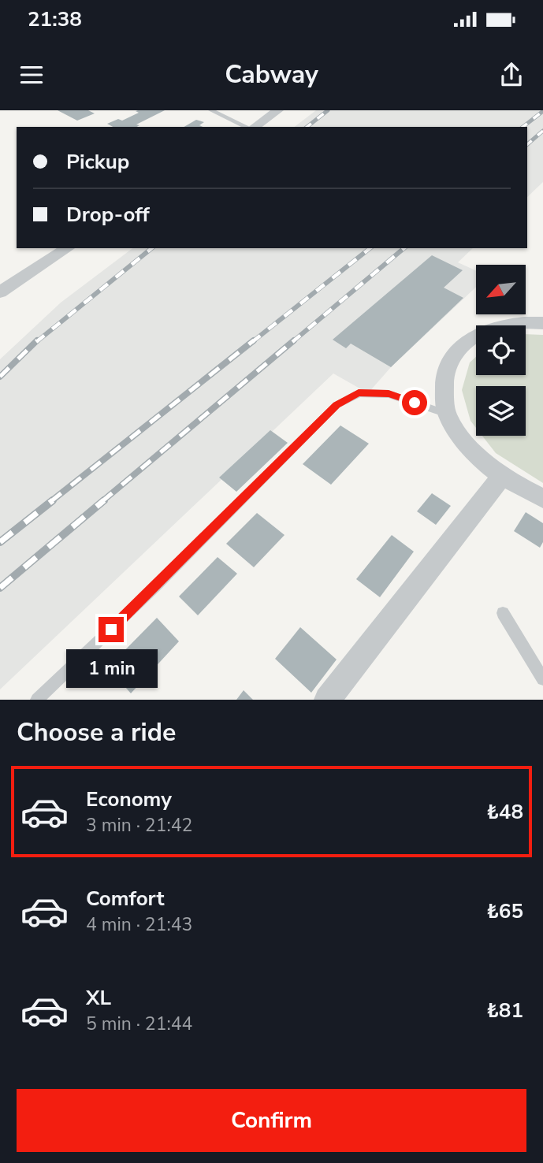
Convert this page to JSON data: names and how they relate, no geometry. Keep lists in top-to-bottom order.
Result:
{
  "north": "bottom left",
  "page": {
    "status": "21:38",
    "header": "Cabway",
    "banner": ["Pickup", "Drop-off"],
    "bubble": "1 min",
    "heading": "Choose a ride",
    "list": [
      {
        "name": "Economy",
        "note": "3 min · 21:42",
        "value": "₺48"
      },
      {
        "name": "Comfort",
        "note": "4 min · 21:43",
        "value": "₺65"
      },
      {
        "name": "XL",
        "note": "5 min · 21:44",
        "value": "₺81"
      }
    ],
    "buttons": "Confirm"
  }
}
